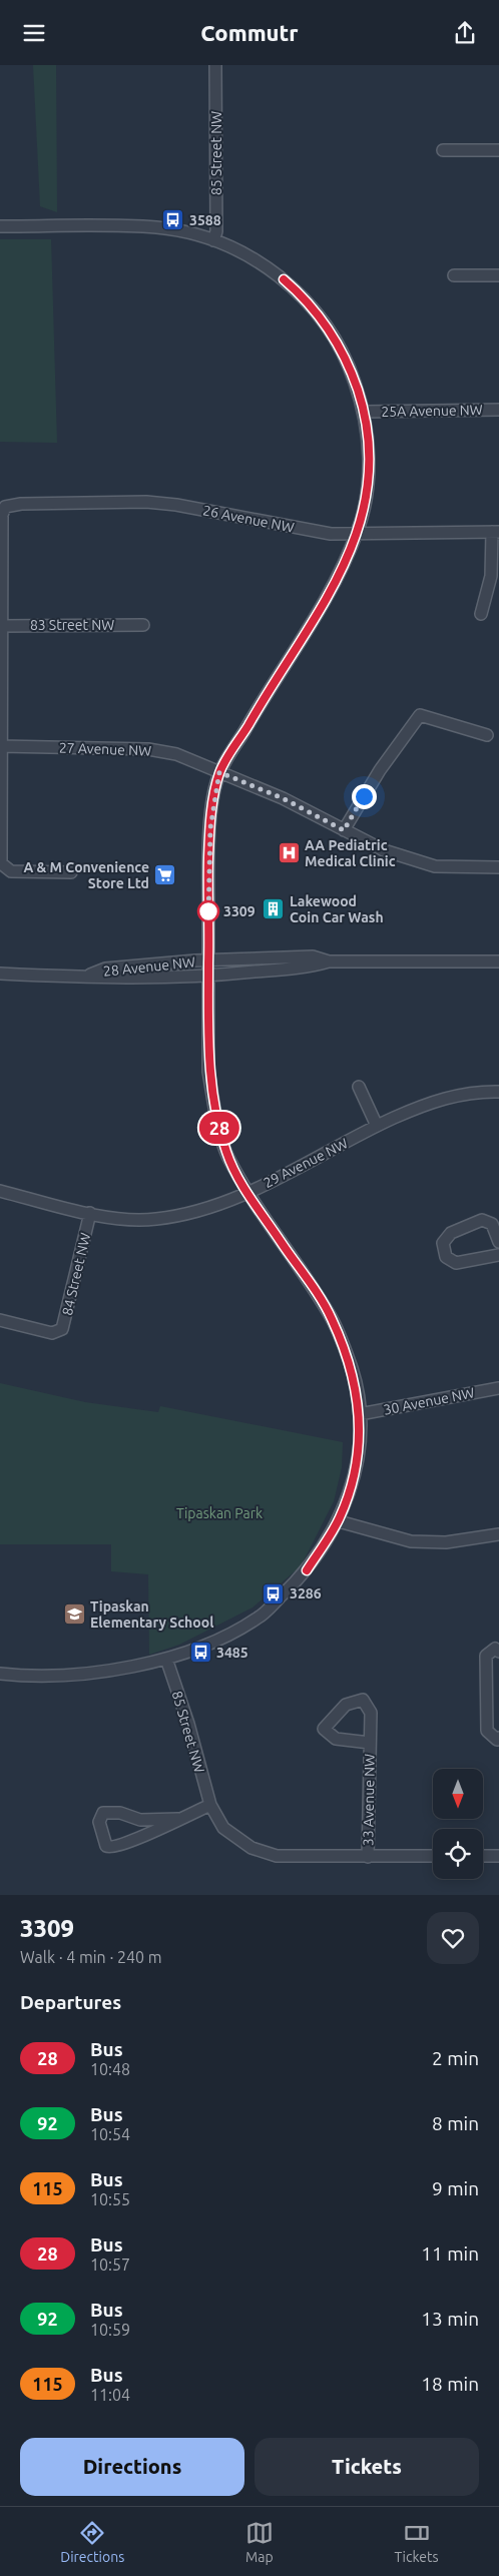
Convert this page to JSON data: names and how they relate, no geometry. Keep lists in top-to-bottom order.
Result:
{
  "streets": {
    "street": [
      "85 Street NW",
      "25A Avenue NW",
      "26 Avenue NW",
      "83 Street NW",
      "27 Avenue NW",
      "28 Avenue NW",
      "29 Avenue NW",
      "84 Street NW",
      "30 Avenue NW",
      "33 Avenue NW"
    ]
  },
  "crossings": [
    ["85 Street NW", "33 Avenue NW"],
    ["26 Avenue NW", "83 Street NW"],
    ["29 Avenue NW", "84 Street NW"]
  ],
  "parks": ["Tipaskan Park"],
  "places": {
    "bus stop": ["3588", "3286", "3485"],
    "hospital": ["AA Pediatric Medical Clinic"],
    "supermarket": ["A & M Convenience Store Ltd"],
    "building": ["Lakewood Coin Car Wash"],
    "other": ["3309"],
    "school or university": ["Tipaskan Elementary School"]
  },
  "lines": ["bus line 28"],
  "north": "bottom",
  "page": {
    "header": "Commutr",
    "on_map": "28",
    "heading": [
      ["3309", "Walk · 4 min · 240 m"],
      "Departures"
    ],
    "list": [
      {
        "mark": "28",
        "name": "Bus",
        "note": "10:48",
        "value": "2 min"
      },
      {
        "mark": "92",
        "name": "Bus",
        "note": "10:54",
        "value": "8 min"
      },
      {
        "mark": "115",
        "name": "Bus",
        "note": "10:55",
        "value": "9 min"
      },
      {
        "mark": "28",
        "name": "Bus",
        "note": "10:57",
        "value": "11 min"
      },
      {
        "mark": "92",
        "name": "Bus",
        "note": "10:59",
        "value": "13 min"
      },
      {
        "mark": "115",
        "name": "Bus",
        "note": "11:04",
        "value": "18 min"
      }
    ],
    "buttons": ["Directions", "Tickets"],
    "tabs": ["Directions", "Map", "Tickets"]
  }
}
